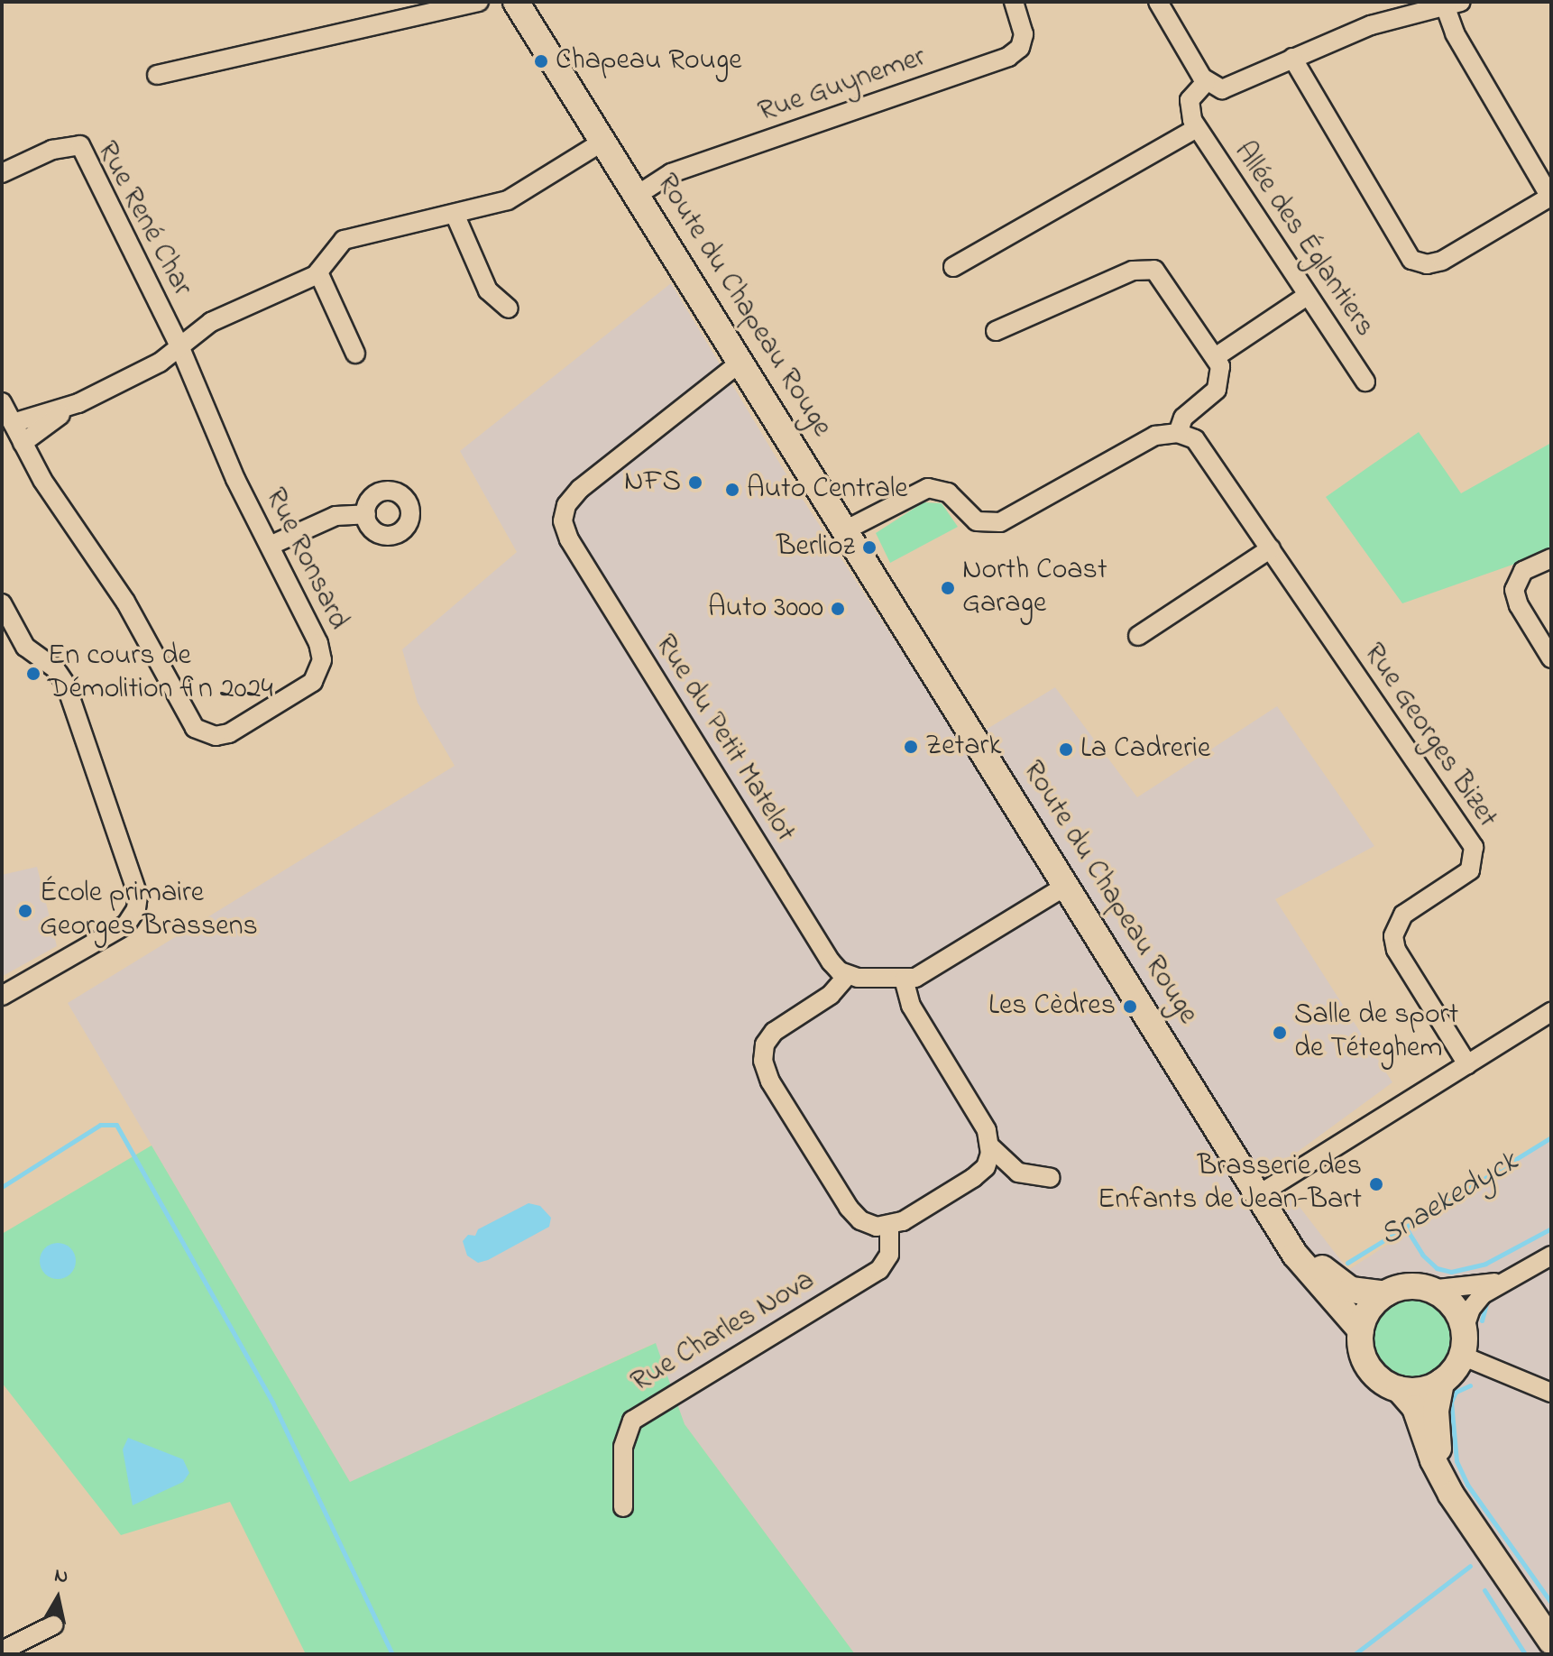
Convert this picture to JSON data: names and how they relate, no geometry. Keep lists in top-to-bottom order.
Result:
{
  "streets": {
    "street": [
      "Rue Guynemer",
      "Rue René Char",
      "Allée des Églantiers",
      "Route du Chapeau Rouge",
      "Rue Ronsard",
      "Rue Georges Bizet",
      "Rue du Petit Matelot",
      "Rue Charles Nova"
    ]
  },
  "crossings": [
    ["Rue Guynemer", "Route du Chapeau Rouge"],
    ["Rue René Char", "Rue Ronsard"],
    ["Route du Chapeau Rouge", "Rue du Petit Matelot"]
  ],
  "water": ["Snaekedyck"],
  "places": [
    "Chapeau Rouge",
    "NFS",
    "Auto Centrale",
    "Berlioz",
    "North Coast Garage",
    "Auto 3000",
    "En cours de Démolition fin 2024",
    "Zetark",
    "La Cadrerie",
    "École primaire Georges Brassens",
    "Les Cèdres",
    "Salle de sport de Téteghem",
    "Brasserie des Enfants de Jean-Bart"
  ],
  "north": "top"
}
